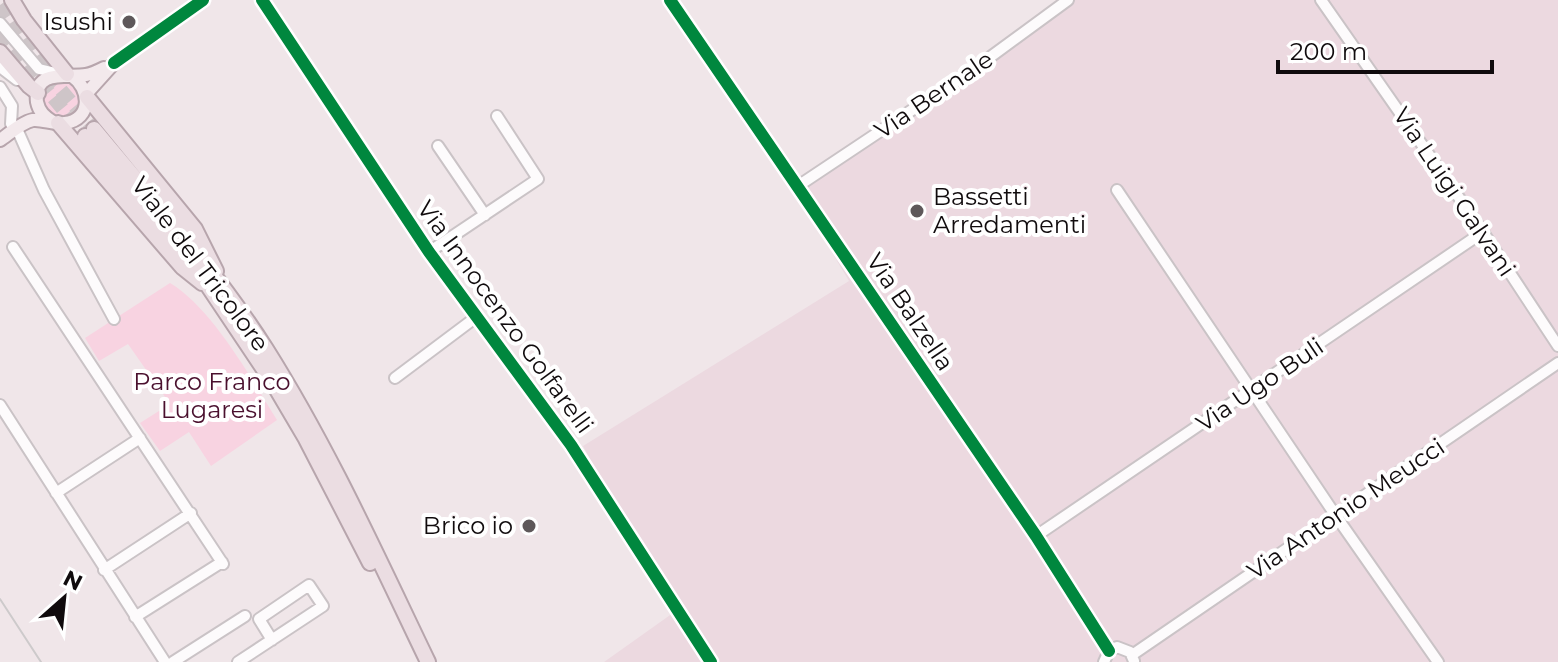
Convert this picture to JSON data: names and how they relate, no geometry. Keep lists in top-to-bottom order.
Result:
{
  "streets": {
    "highway": ["Viale del Tricolore"],
    "street": [
      "Via Bernale",
      "Via Luigi Galvani",
      "Via Balzella",
      "Via Innocenzo Golfarelli",
      "Via Ugo Buli",
      "Via Antonio Meucci"
    ]
  },
  "crossings": [
    ["Via Bernale", "Via Balzella"],
    ["Via Luigi Galvani", "Via Ugo Buli"],
    ["Via Balzella", "Via Ugo Buli"]
  ],
  "parks": ["Parco Franco Lugaresi"],
  "places": ["Isushi", "Bassetti Arredamenti", "Brico io"],
  "scale_bar": "200 m",
  "north": "top right"
}
